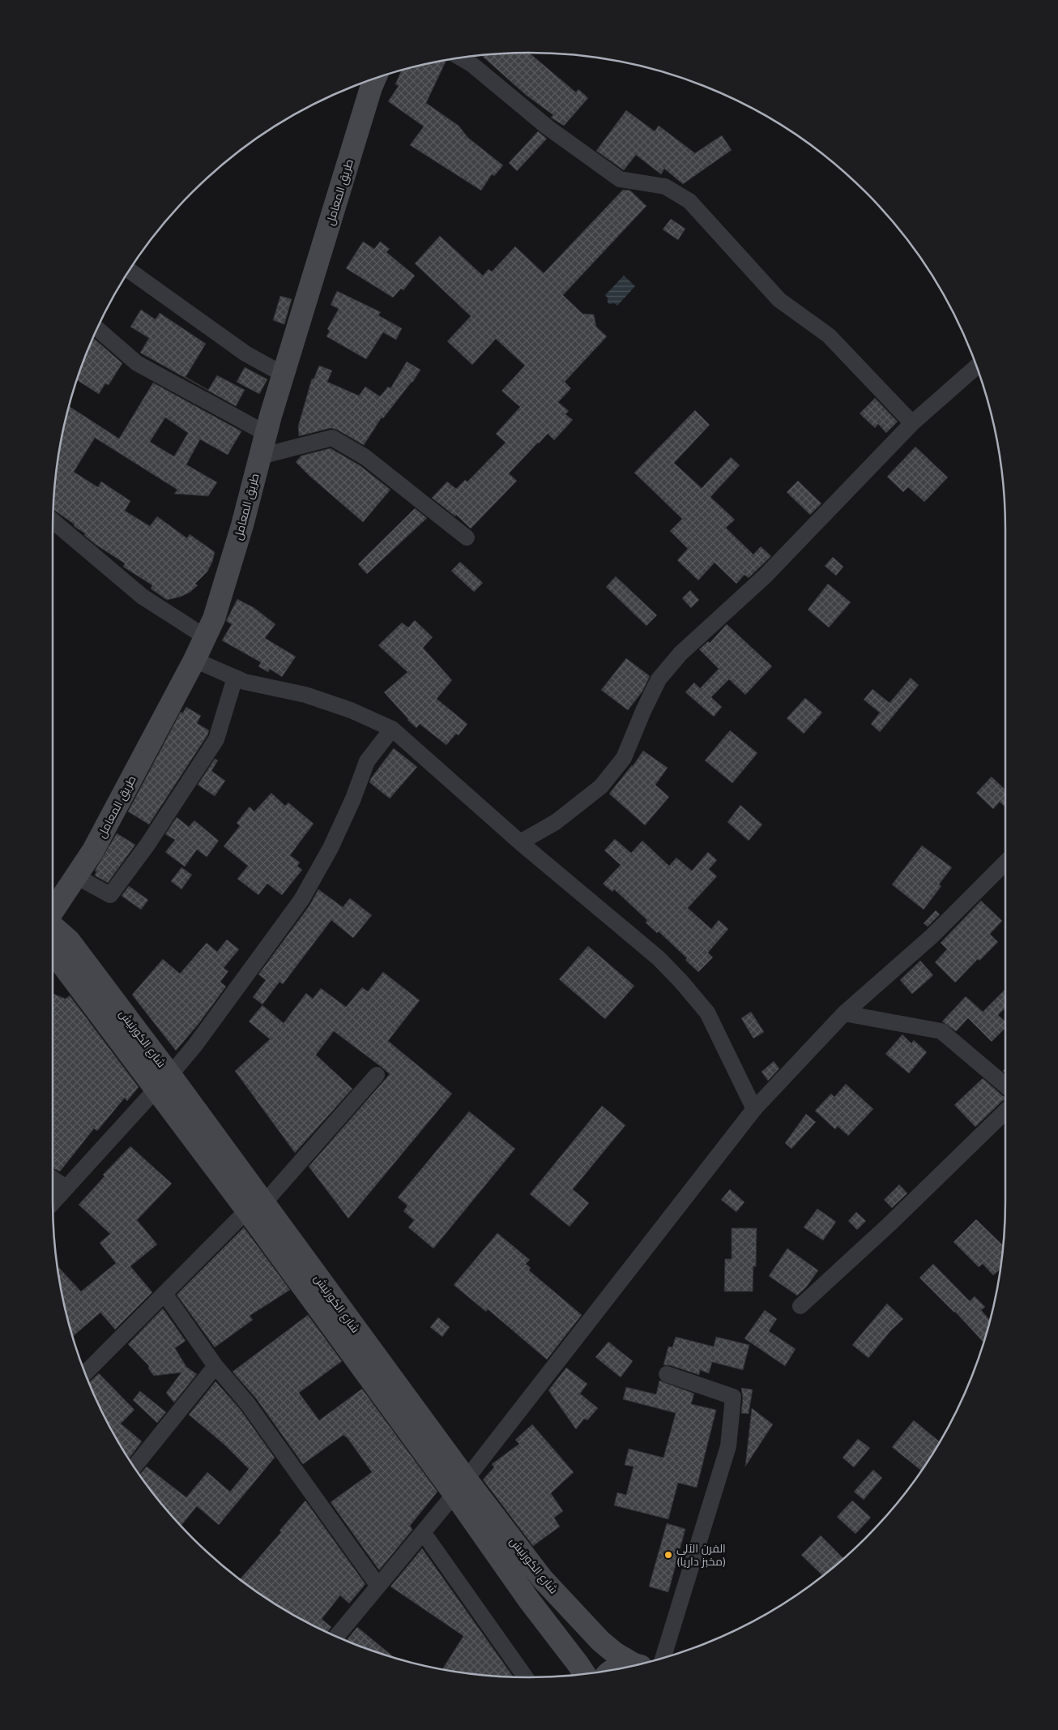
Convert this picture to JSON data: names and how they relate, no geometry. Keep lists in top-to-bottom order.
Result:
{
  "streets": {
    "main road": ["طريق المعامل", "شارع الكورنيش"]
  },
  "places": ["الفرن الآلي (مخبز داريا)"]
}
